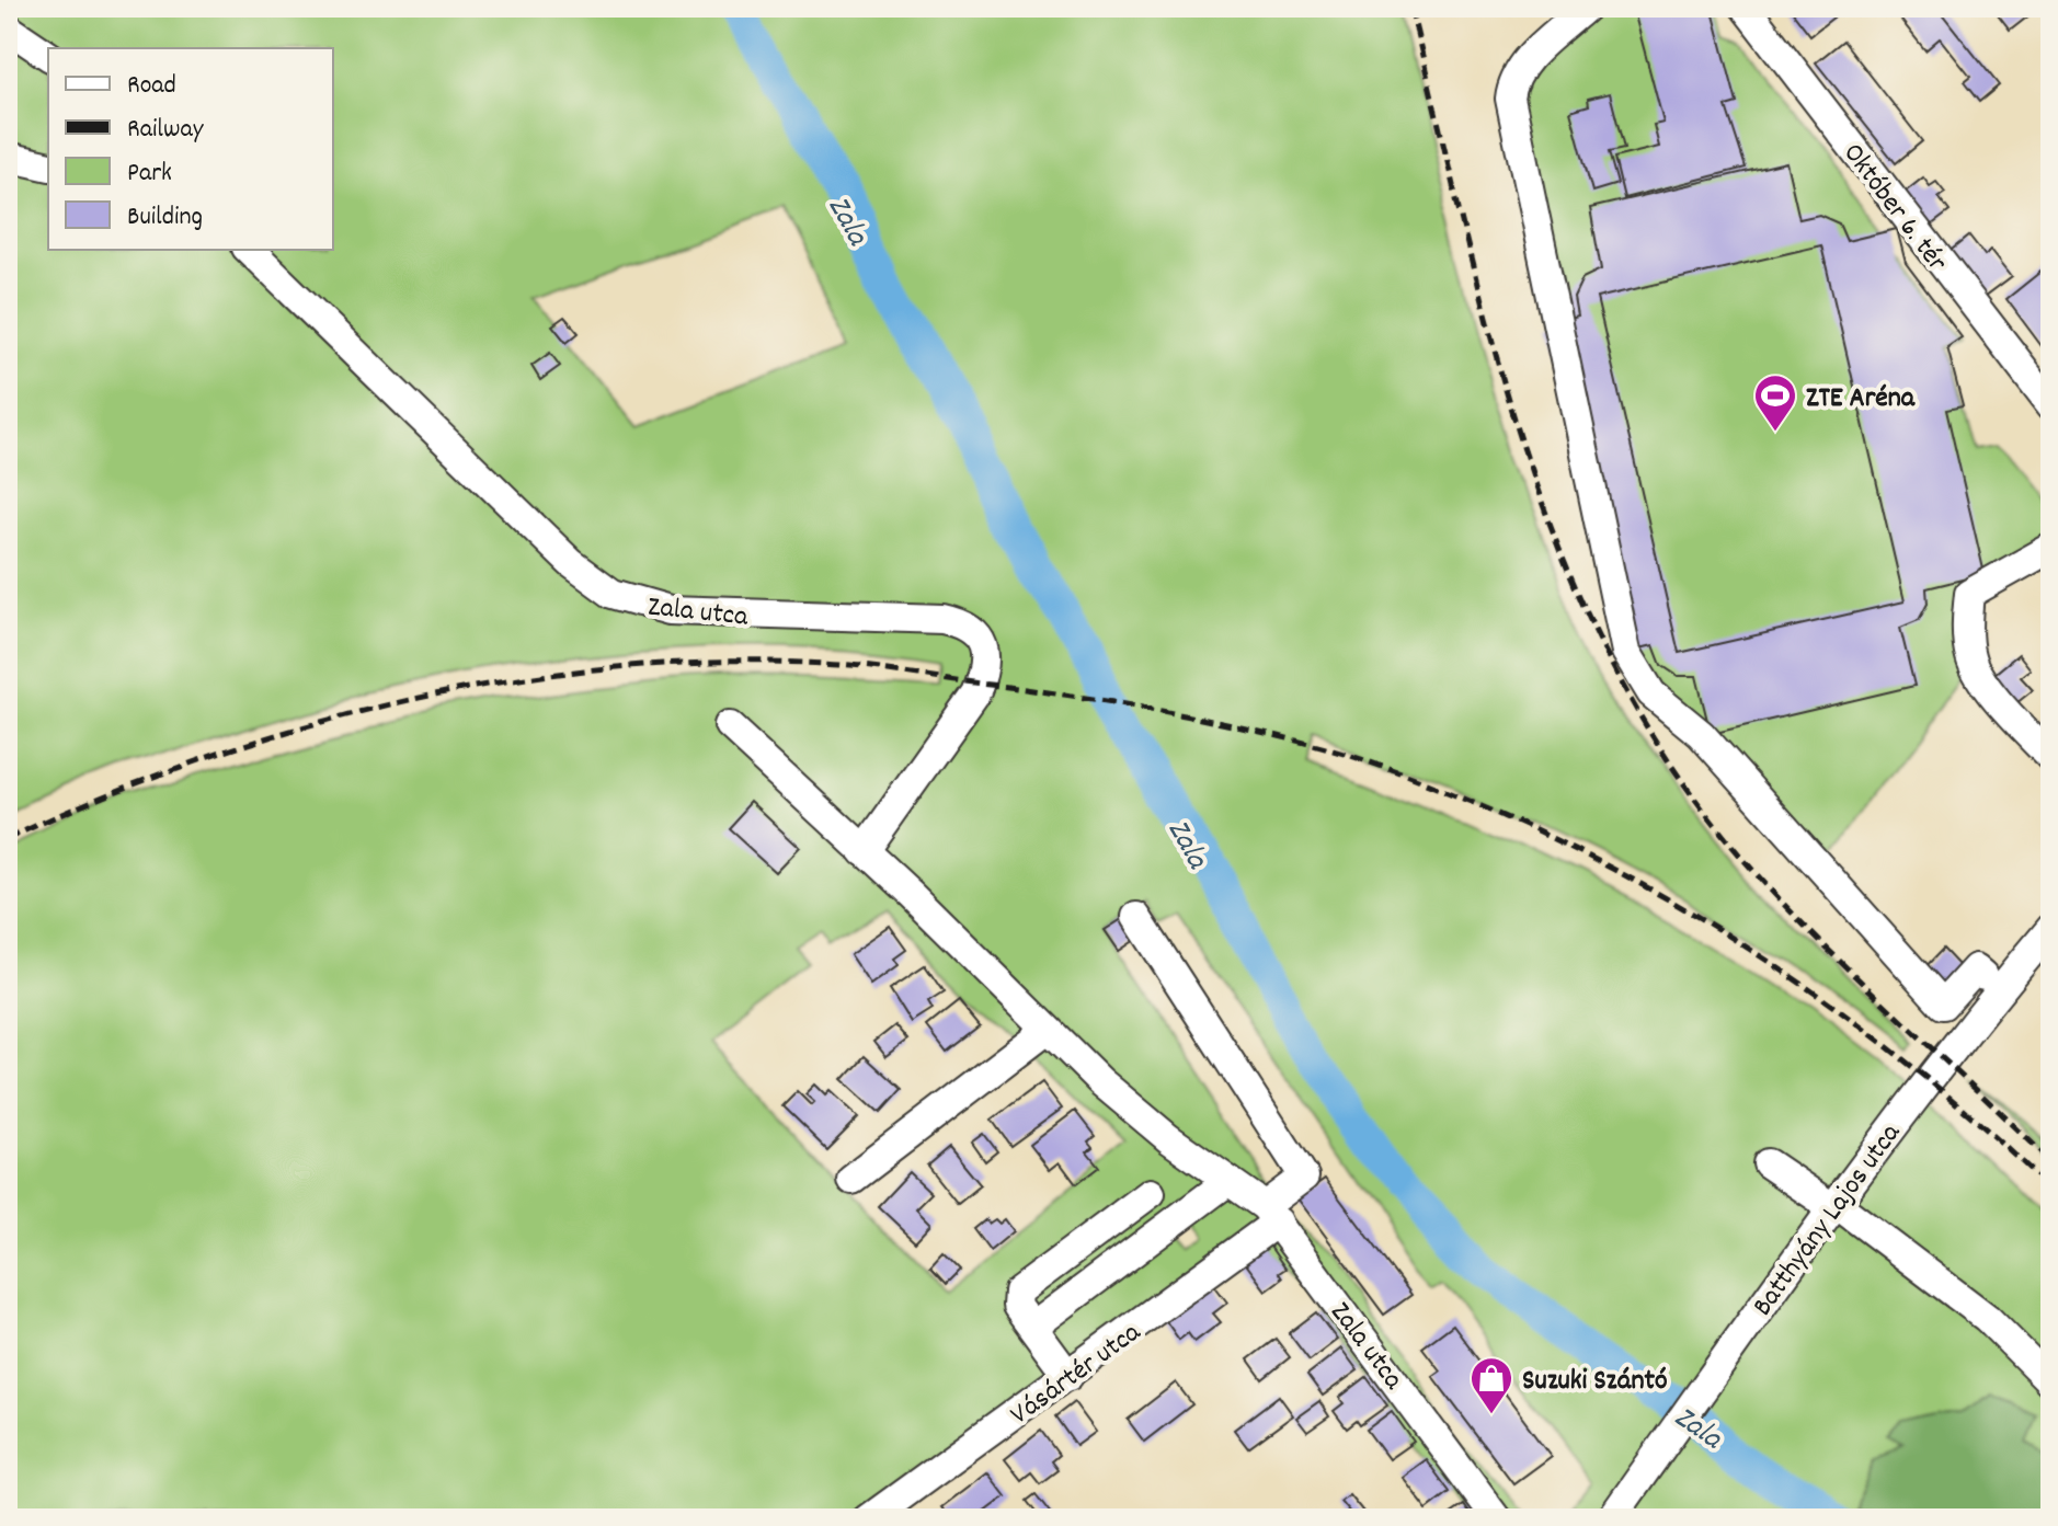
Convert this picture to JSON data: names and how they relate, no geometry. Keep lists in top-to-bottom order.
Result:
{
  "streets": {
    "street": [
      "Október 6. tér",
      "Zala utca",
      "Batthyány Lajos utca",
      "Vásártér utca"
    ]
  },
  "crossings": [
    ["Zala utca", "Vásártér utca"]
  ],
  "water": ["Zala"],
  "places": {
    "sports": ["ZTE Aréna"],
    "shop": ["Suzuki Szántó"]
  },
  "legend": [
    "Road",
    "Railway",
    "Park",
    "Building"
  ]
}
